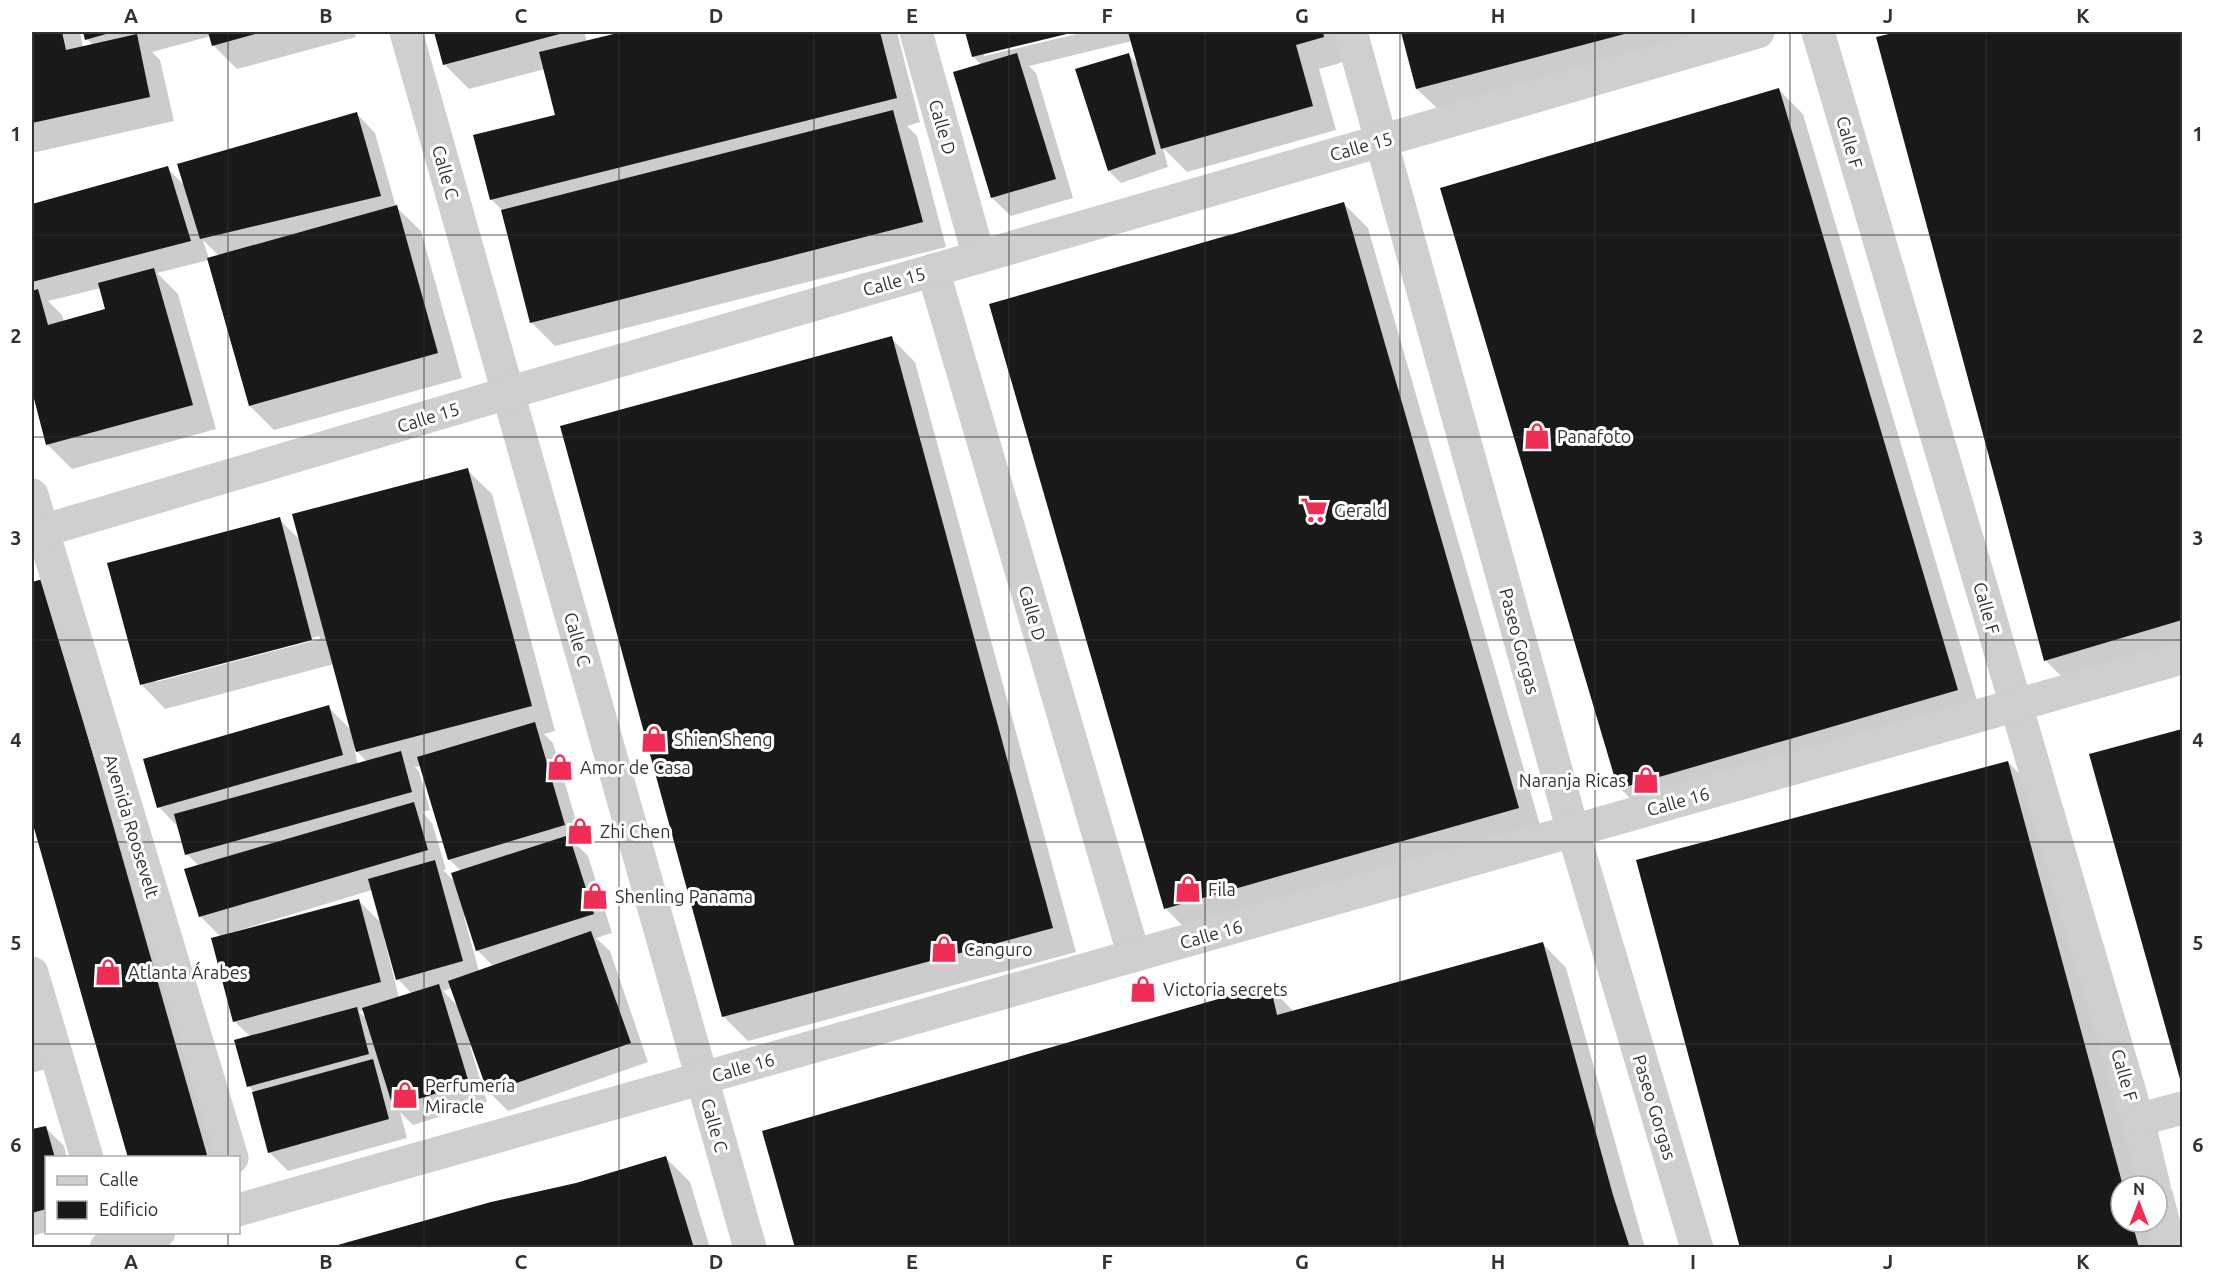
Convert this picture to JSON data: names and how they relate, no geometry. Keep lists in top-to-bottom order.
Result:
{
  "streets": {
    "street": [
      "Calle D",
      "Calle F",
      "Calle 15",
      "Calle C",
      "Paseo Gorgas",
      "Calle 16",
      "Avenida Roosevelt"
    ]
  },
  "crossings": [
    ["Calle D", "Calle 15"],
    ["Calle D", "Calle 16"],
    ["Calle F", "Calle 16"],
    ["Calle 15", "Calle C"],
    ["Calle 15", "Paseo Gorgas"],
    ["Calle 15", "Avenida Roosevelt"],
    ["Calle C", "Calle 16"],
    ["Paseo Gorgas", "Calle 16"]
  ],
  "places": {
    "shop": [
      "Panafoto",
      "Shien Sheng",
      "Amor de Casa",
      "Naranja Ricas",
      "Zhi Chen",
      "Fila",
      "Shenling Panama",
      "Canguro",
      "Atlanta Árabes",
      "Victoria secrets",
      "Perfumería Miracle"
    ],
    "supermarket": ["Gerald"]
  },
  "legend": ["Calle", "Edificio"],
  "north": "top",
  "grid": {
    "columns": [
      "A",
      "B",
      "C",
      "D",
      "E",
      "F",
      "G",
      "H",
      "I",
      "J",
      "K"
    ],
    "rows": [
      "1",
      "2",
      "3",
      "4",
      "5",
      "6"
    ]
  }
}
